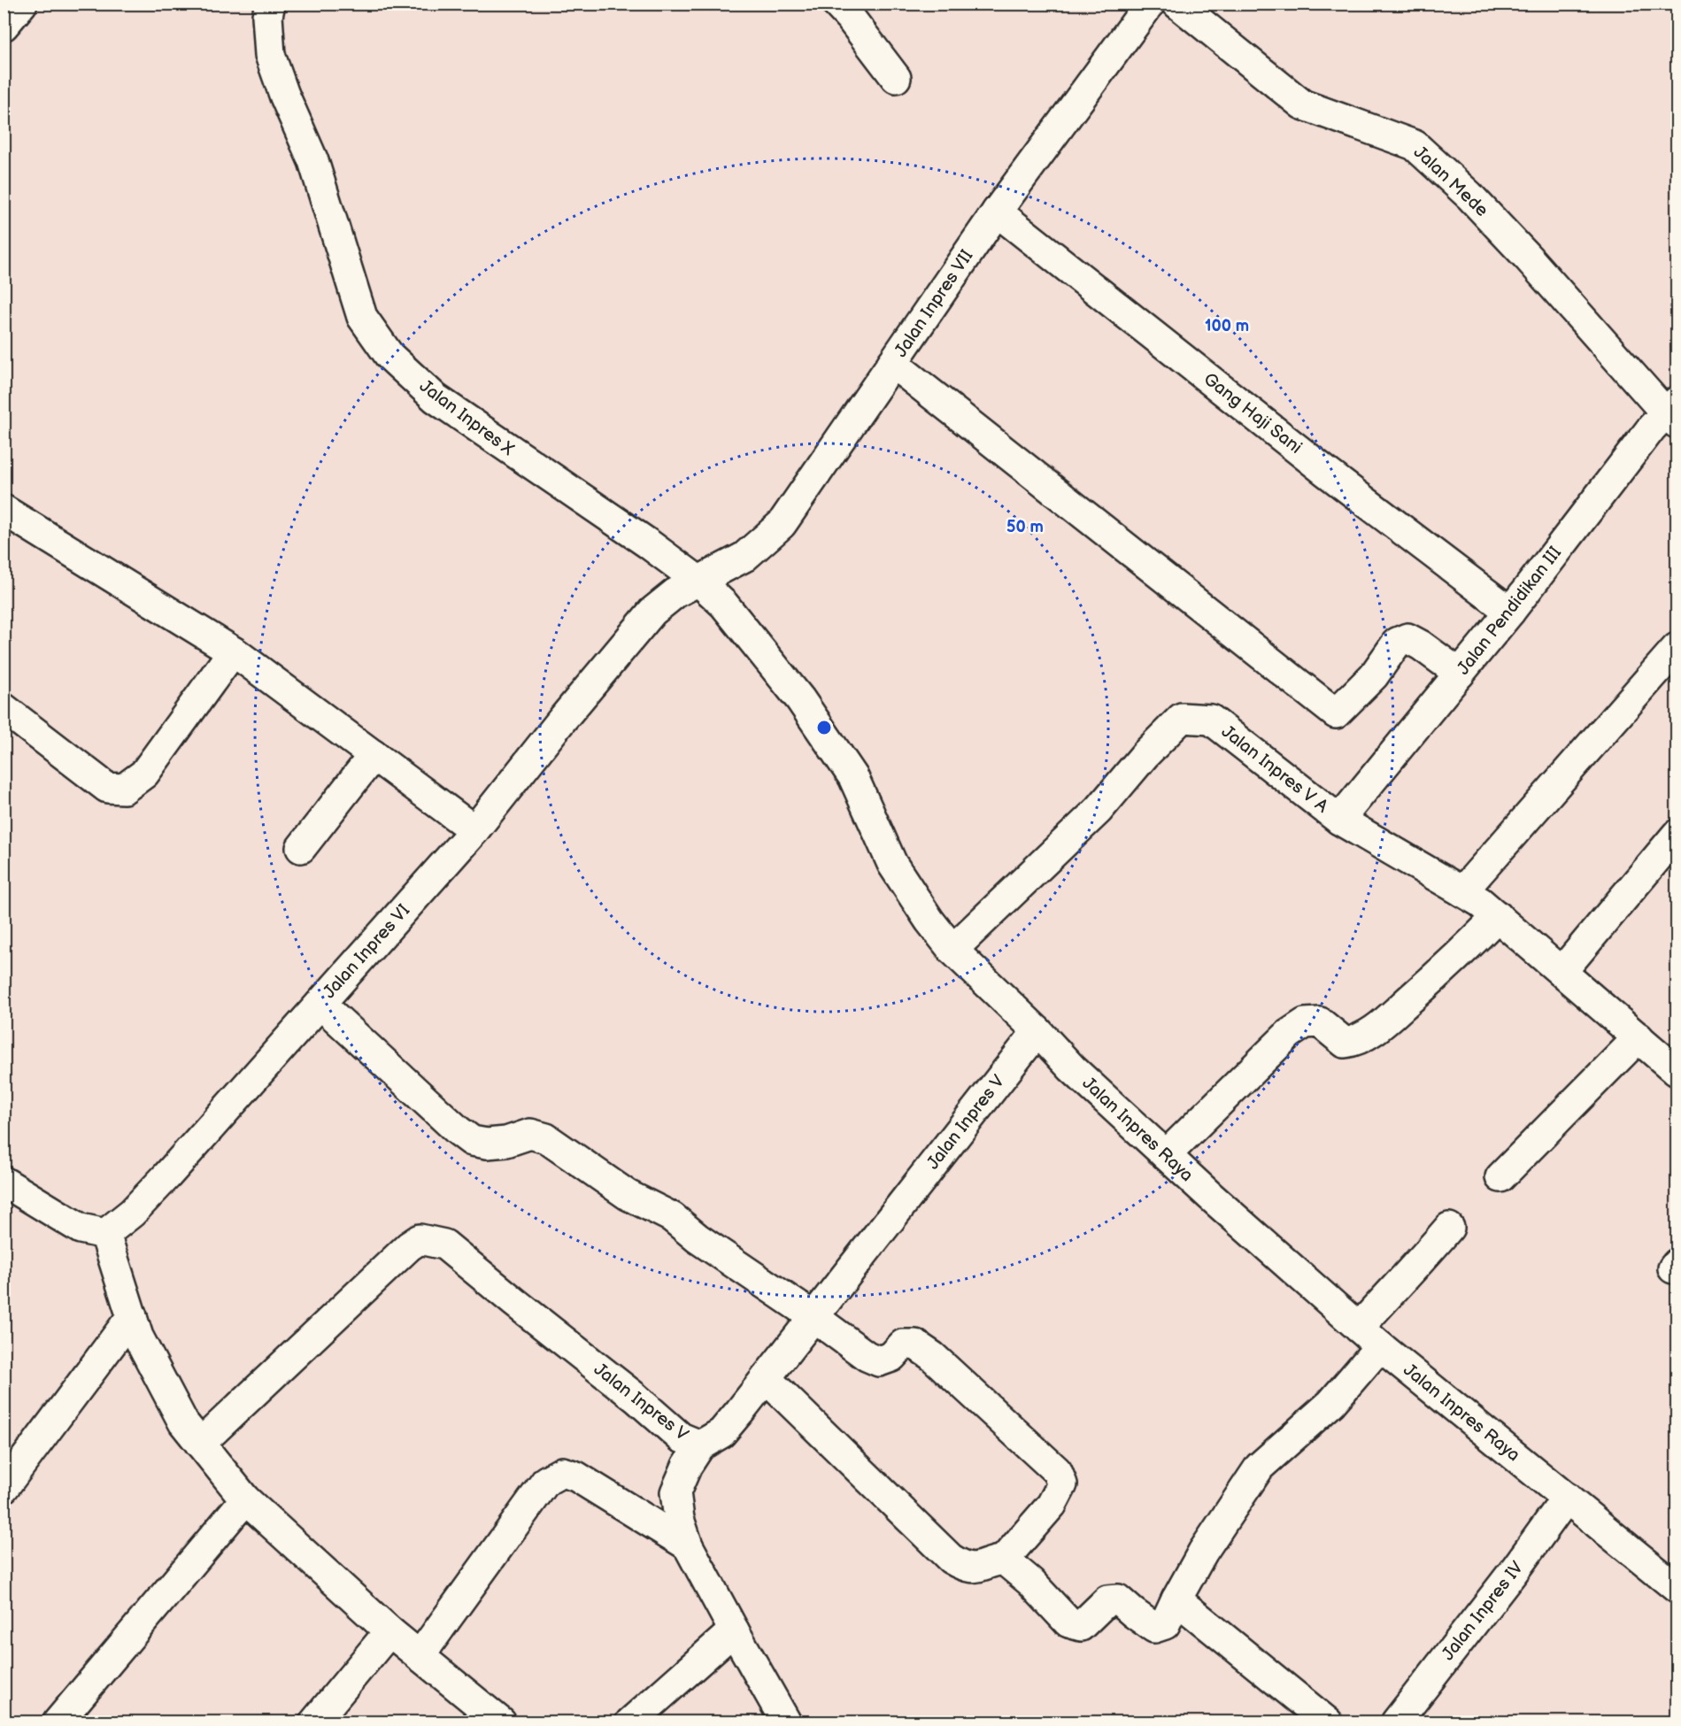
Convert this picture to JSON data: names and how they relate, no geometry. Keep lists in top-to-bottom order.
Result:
{
  "streets": {
    "street": [
      "Jalan Mede",
      "Jalan Inpres VII",
      "Gang Haji Sani",
      "Jalan Inpres X",
      "Jalan Pendidikan III",
      "Jalan Inpres V A",
      "Jalan Inpres VI",
      "Jalan Inpres V",
      "Jalan Inpres Raya",
      "Jalan Inpres IV"
    ]
  },
  "crossings": [
    ["Jalan Mede", "Jalan Pendidikan III"],
    ["Jalan Inpres VII", "Gang Haji Sani"],
    ["Jalan Inpres VII", "Jalan Inpres X"],
    ["Jalan Inpres VII", "Jalan Inpres VI"],
    ["Jalan Inpres VII", "Jalan Inpres Raya"],
    ["Gang Haji Sani", "Jalan Pendidikan III"],
    ["Jalan Inpres X", "Jalan Inpres VI"],
    ["Jalan Inpres X", "Jalan Inpres Raya"],
    ["Jalan Pendidikan III", "Jalan Inpres V A"],
    ["Jalan Inpres V A", "Jalan Inpres Raya"],
    ["Jalan Inpres VI", "Jalan Inpres Raya"],
    ["Jalan Inpres V", "Jalan Inpres Raya"],
    ["Jalan Inpres Raya", "Jalan Inpres IV"]
  ],
  "rings": ["100 m", "50 m"]
}
